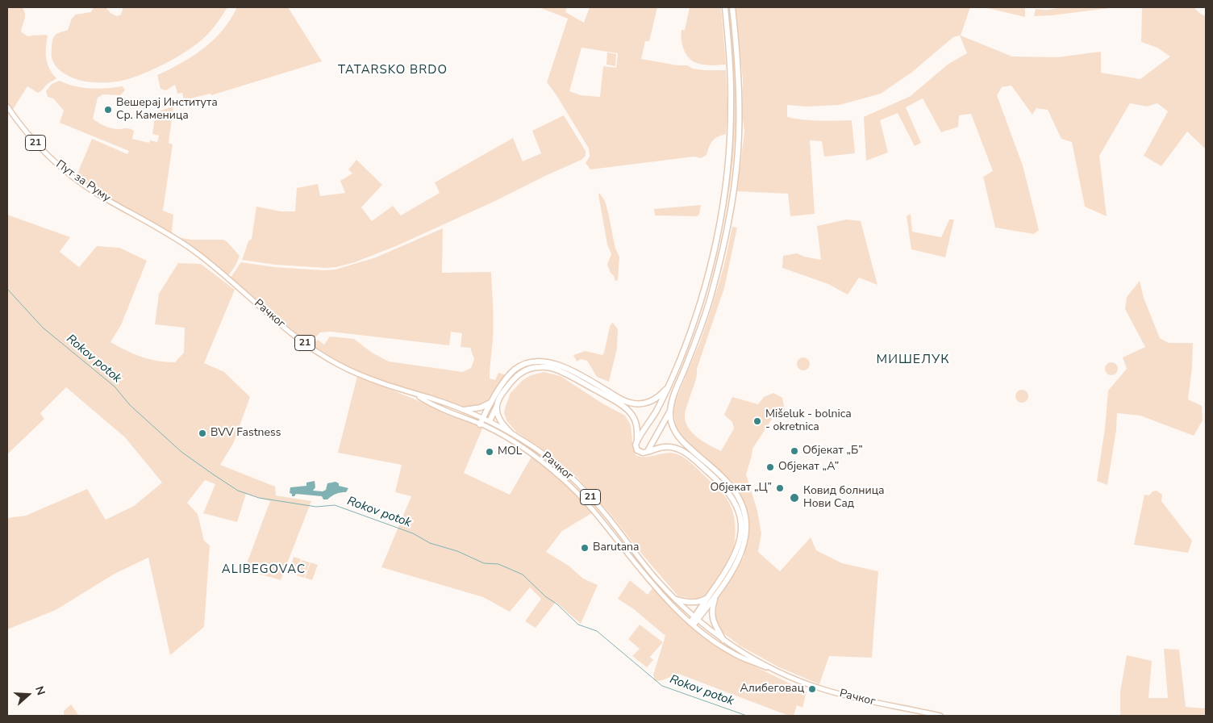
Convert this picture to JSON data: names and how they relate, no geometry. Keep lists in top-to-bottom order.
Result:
{
  "streets": {
    "main road": ["21", "Пут за Руму", "Рачког"]
  },
  "crossings": [
    ["Пут за Руму", "Рачког"]
  ],
  "districts": ["TATARSKO BRDO", "МИШЕЛУК", "ALIBEGOVAC"],
  "water": ["Rokov potok"],
  "places": [
    "Вешерај Института Ср. Каменица",
    "Mišeluk - bolnica - okretnica",
    "BVV Fastness",
    "Објекат „Б”",
    "MOL",
    "Објекат „А”",
    "Објекат „Ц”",
    "Ковид болница Нови Сад",
    "Barutana",
    "Алибеговац"
  ],
  "north": "right"
}
